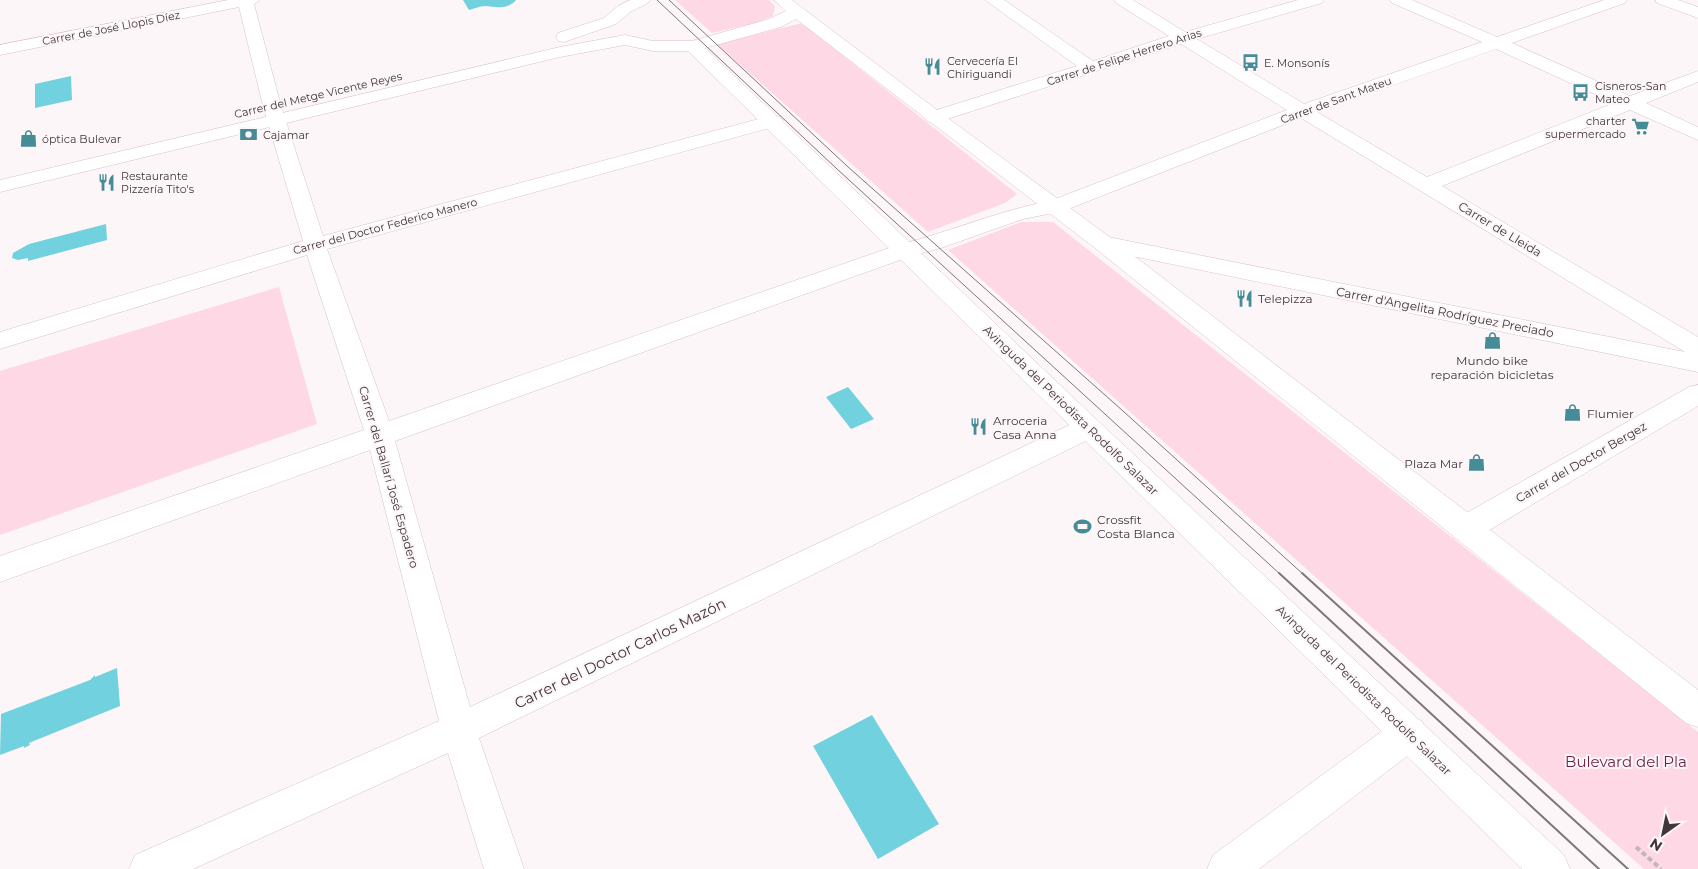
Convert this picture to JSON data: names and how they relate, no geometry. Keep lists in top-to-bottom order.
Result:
{
  "streets": {
    "street": [
      "Carrer de José Llopis Díez",
      "Carrer de Felipe Herrero Arias",
      "Carrer del Metge Vicente Reyes",
      "Carrer de Sant Mateu",
      "Carrer del Doctor Federico Manero",
      "Carrer de Lleida",
      "Carrer d'Angelita Rodríguez Preciado",
      "Avinguda del Periodista Rodolfo Salazar",
      "Carrer del Doctor Bergez",
      "Carrer del Ballarí José Espadero",
      "Carrer del Doctor Carlos Mazón"
    ]
  },
  "crossings": [
    ["Carrer de José Llopis Díez", "Carrer del Ballarí José Espadero"],
    ["Carrer de Felipe Herrero Arias", "Carrer de Lleida"],
    ["Carrer del Metge Vicente Reyes", "Avinguda del Periodista Rodolfo Salazar"],
    ["Carrer del Metge Vicente Reyes", "Carrer del Ballarí José Espadero"],
    ["Carrer de Sant Mateu", "Carrer de Lleida"],
    ["Carrer de Sant Mateu", "Avinguda del Periodista Rodolfo Salazar"],
    ["Carrer de Sant Mateu", "Carrer del Ballarí José Espadero"],
    ["Carrer del Doctor Federico Manero", "Avinguda del Periodista Rodolfo Salazar"],
    ["Carrer del Doctor Federico Manero", "Carrer del Ballarí José Espadero"],
    ["Avinguda del Periodista Rodolfo Salazar", "Carrer del Doctor Carlos Mazón"],
    ["Carrer del Ballarí José Espadero", "Carrer del Doctor Carlos Mazón"]
  ],
  "parks": ["Bulevard del Pla"],
  "places": {
    "bus stop": ["E. Monsonís", "Cisneros-San Mateo"],
    "restaurant": [
      "Cervecería El Chiriguandi",
      "Restaurante Pizzería Tito's",
      "Telepizza",
      "Arroceria Casa Anna"
    ],
    "supermarket": ["charter supermercado"],
    "bank": ["Cajamar"],
    "shop": [
      "óptica Bulevar",
      "Mundo bike reparación bicicletas",
      "Flumier",
      "Plaza Mar"
    ],
    "sports": ["Crossfit Costa Blanca"]
  },
  "north": "bottom left"
}
